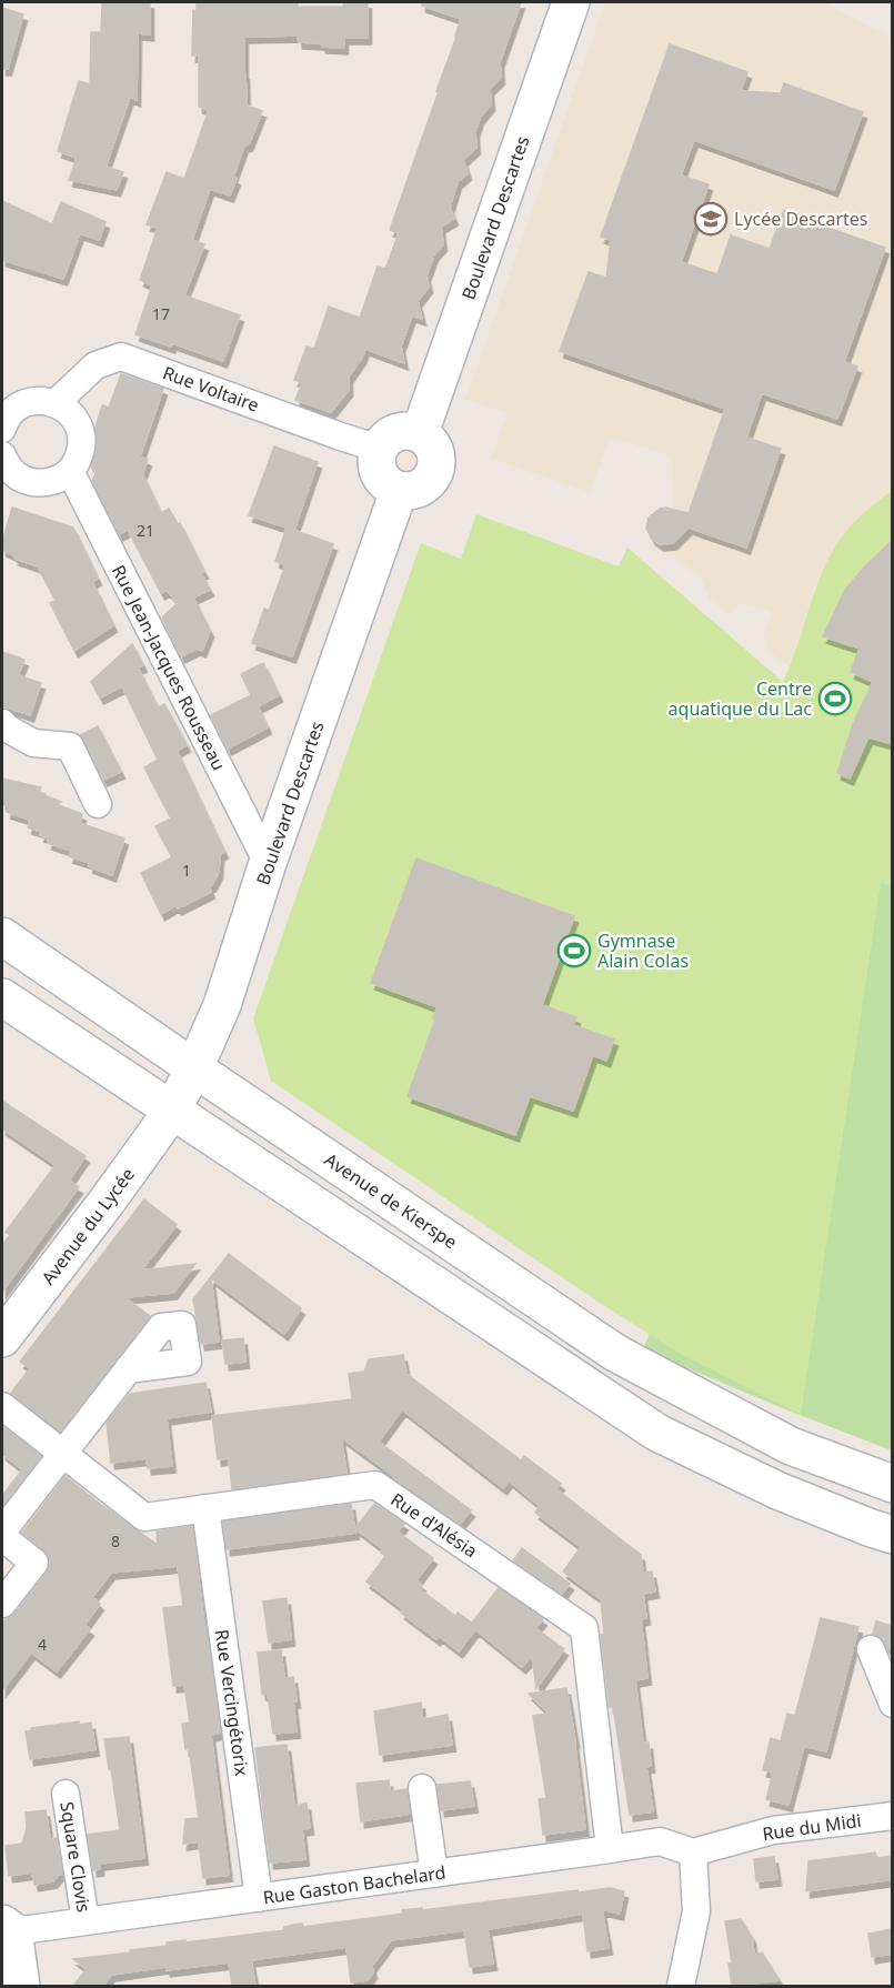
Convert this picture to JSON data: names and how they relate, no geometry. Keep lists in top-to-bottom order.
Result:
{
  "streets": {
    "main road": ["Boulevard Descartes", "Avenue de Kierspe", "Avenue du Lycée"],
    "street": [
      "Rue Voltaire",
      "Rue Jean-Jacques Rousseau",
      "Rue d'Alésia",
      "Rue Vercingétorix",
      "Rue du Midi",
      "Square Clovis",
      "Rue Gaston Bachelard"
    ]
  },
  "crossings": [
    ["Boulevard Descartes", "Rue Voltaire"],
    ["Boulevard Descartes", "Rue Jean-Jacques Rousseau"],
    ["Boulevard Descartes", "Avenue de Kierspe"],
    ["Boulevard Descartes", "Avenue du Lycée"],
    ["Rue d'Alésia", "Rue Vercingétorix"],
    ["Rue d'Alésia", "Rue Gaston Bachelard"],
    ["Rue Vercingétorix", "Rue Gaston Bachelard"],
    ["Rue du Midi", "Rue Gaston Bachelard"],
    ["Square Clovis", "Rue Gaston Bachelard"]
  ],
  "places": {
    "school or university": ["Lycée Descartes"],
    "sports": ["Centre aquatique du Lac", "Gymnase Alain Colas"]
  },
  "house_numbers": [
    "17",
    "21",
    "1",
    "8",
    "4"
  ]
}
